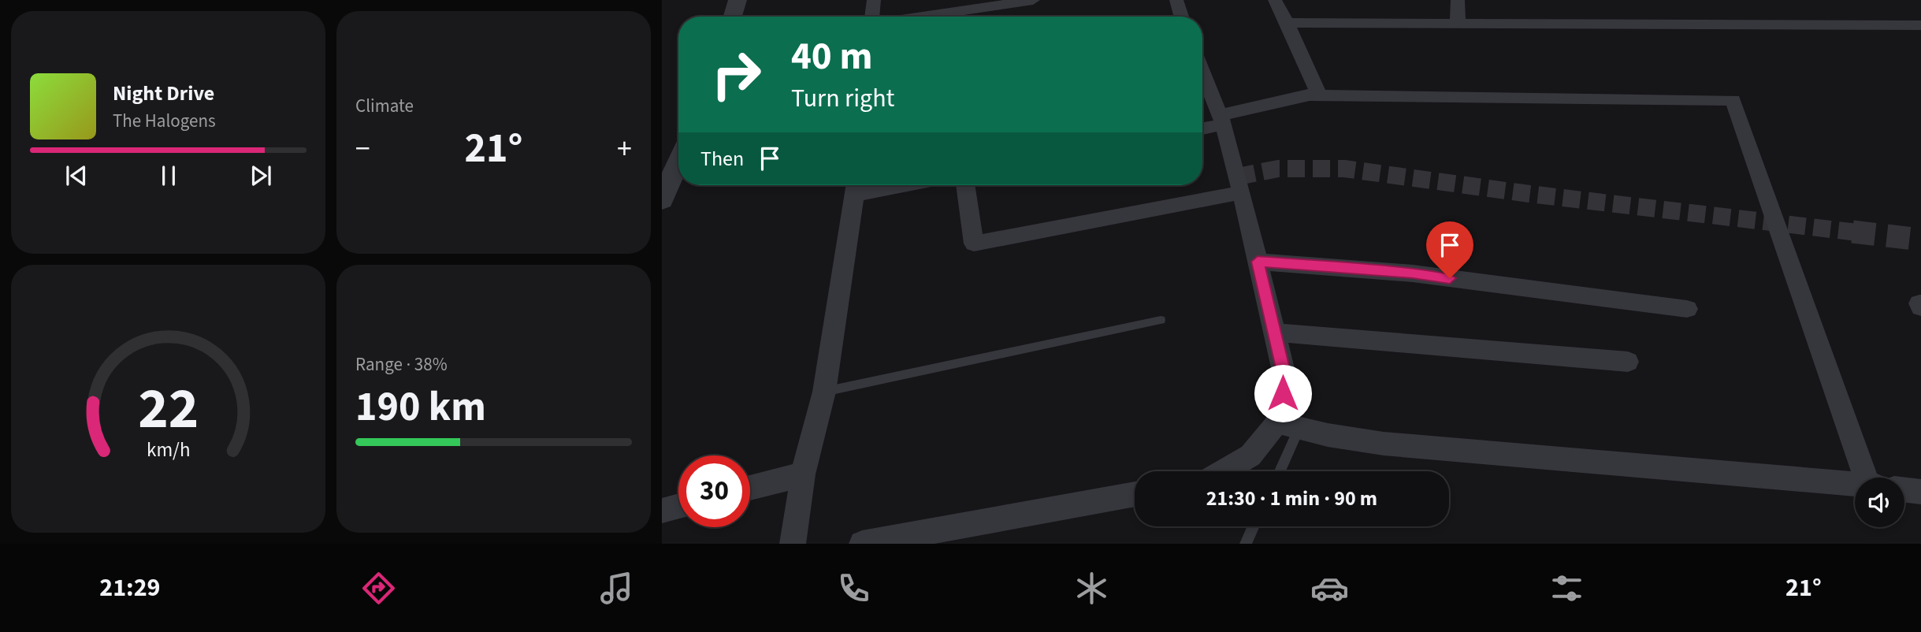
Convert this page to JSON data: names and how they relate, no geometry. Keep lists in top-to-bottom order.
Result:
{
  "page": {
    "tile": [
      "Climate",
      ["Range · 38%", "190 km"]
    ],
    "turn": ["40 m", "Turn right"],
    "song": ["Night Drive", "The Halogens"],
    "heat": ["−", "21°", "+"],
    "then": "Then",
    "limit": "30",
    "trip": "21:30 · 1 min · 90 m",
    "tabs": ["21:29", "21°"],
    "gauge": ["22", "km/h"]
  }
}
